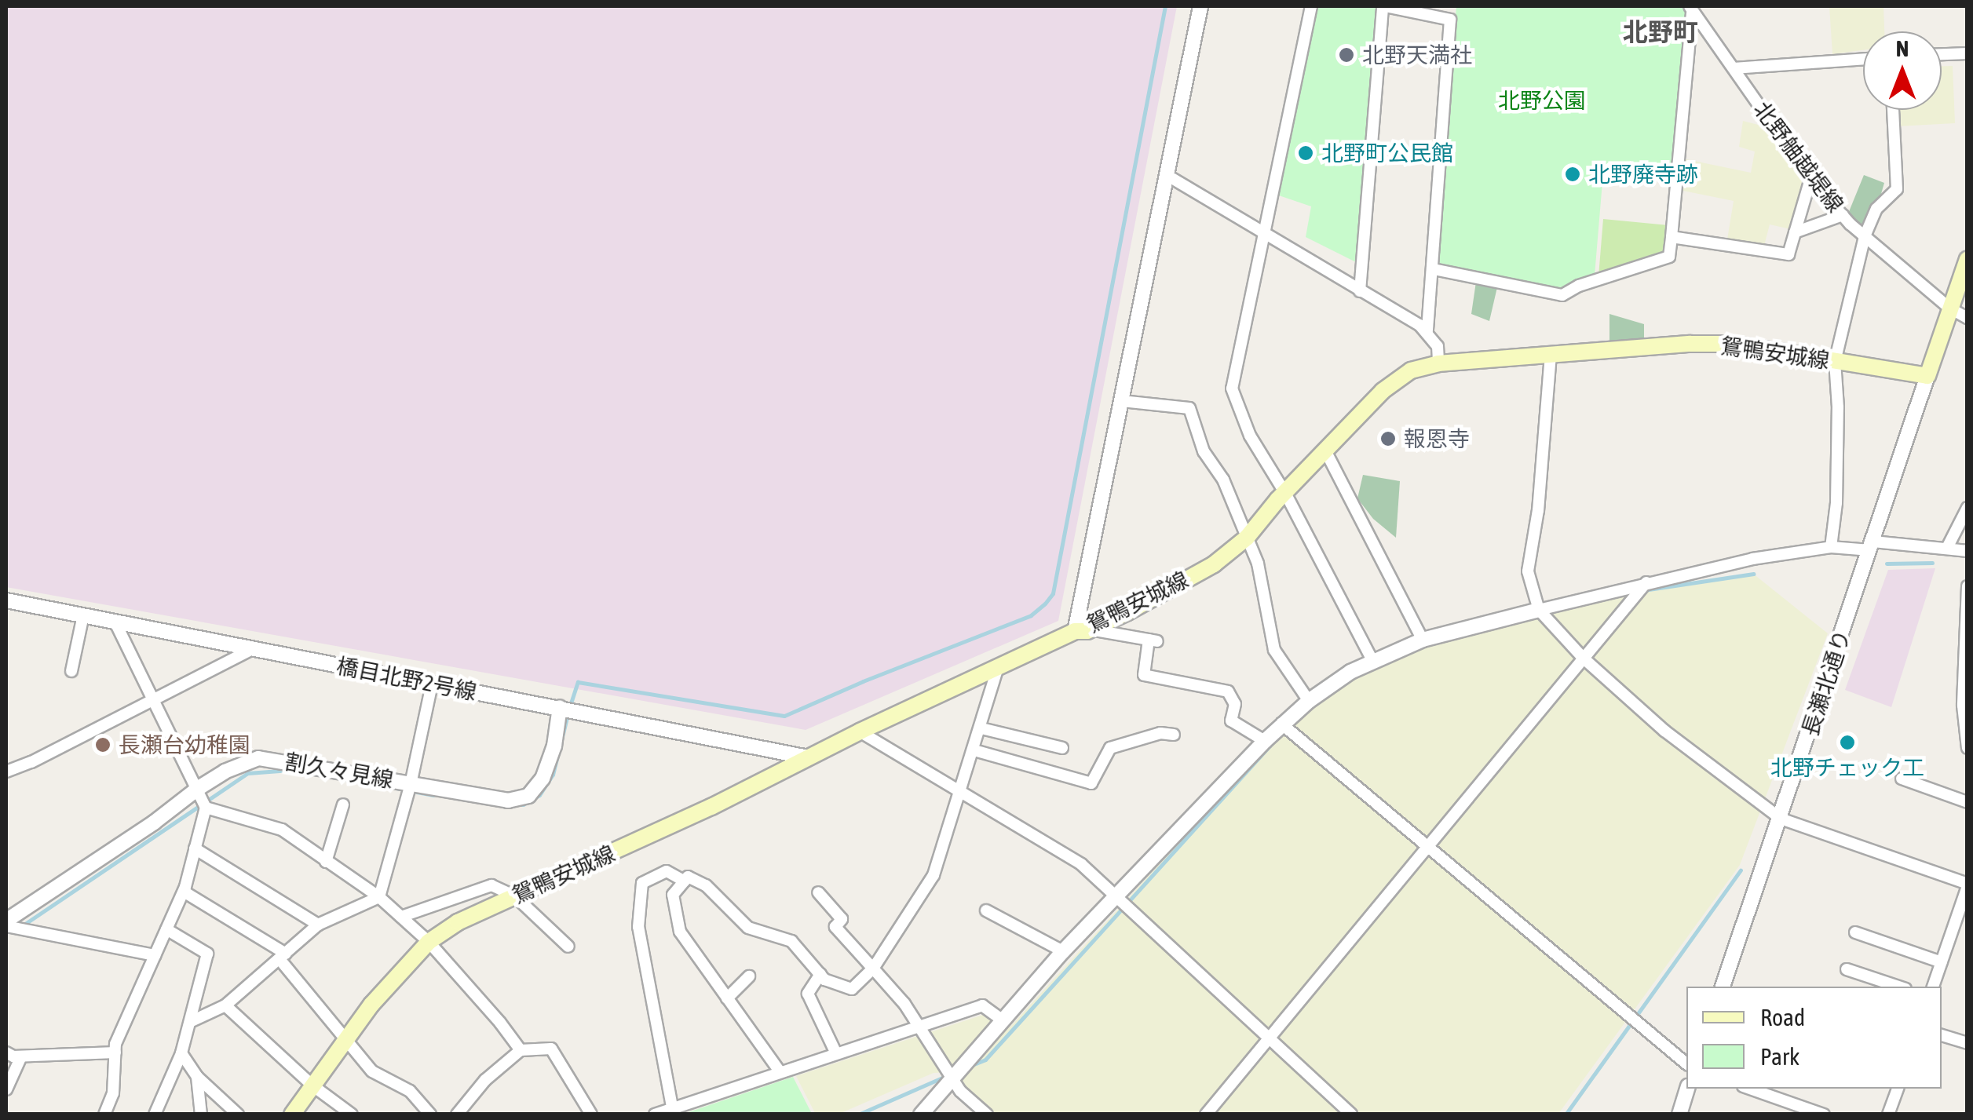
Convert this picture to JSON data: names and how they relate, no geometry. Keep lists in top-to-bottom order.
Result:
{
  "streets": {
    "main road": ["鴛鴨安城線"],
    "street": [
      "北野舳越堤線",
      "橋目北野2号線",
      "長瀬北通り",
      "割久々見線"
    ]
  },
  "crossings": [
    ["鴛鴨安城線", "橋目北野2号線"],
    ["鴛鴨安城線", "長瀬北通り"],
    ["橋目北野2号線", "割久々見線"]
  ],
  "districts": ["北野町"],
  "parks": ["北野公園"],
  "places": [
    "北野天満社",
    "北野町公民館",
    "北野廃寺跡",
    "報恩寺",
    "北野チェック工",
    "長瀬台幼稚園"
  ],
  "legend": ["Road", "Park"],
  "north": "top"
}
